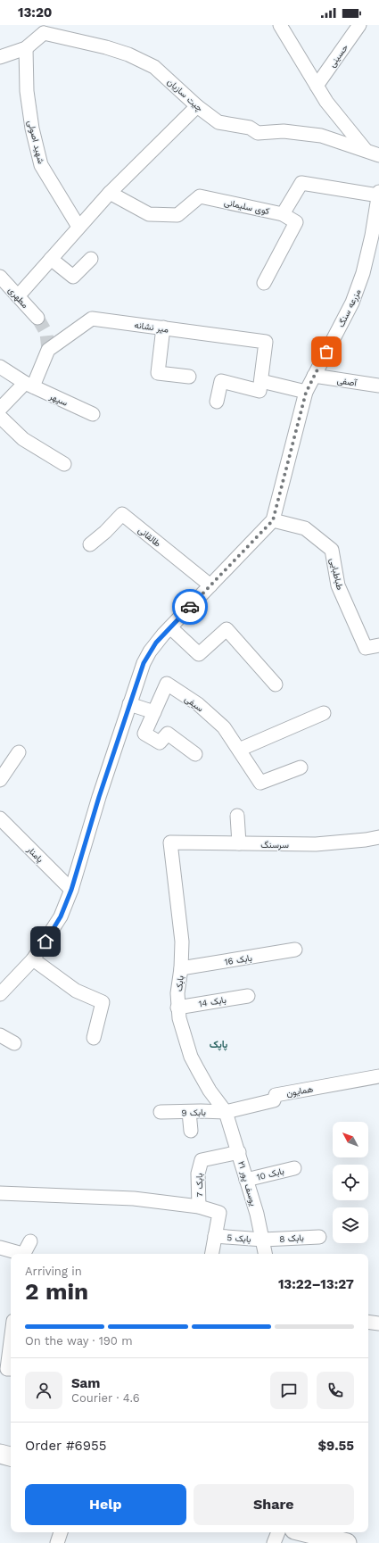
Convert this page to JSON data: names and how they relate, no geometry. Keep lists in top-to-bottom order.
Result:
{
  "streets": {
    "street": [
      "حسینی",
      "چیت سازیان",
      "شهید اصولی",
      "کوی سلیمانی",
      "مطهری",
      "مزرعه سنگ",
      "میر نشانه",
      "آصفی",
      "سپهر",
      "طالقانی",
      "طباطبایی",
      "سیفی",
      "سرسنگ",
      "پامنار",
      "بابک 16",
      "بابک",
      "بابک 14",
      "همایون",
      "بابک 9",
      "بابک 10",
      "یوسف پور ۲۱",
      "بابک 7",
      "بابک 5",
      "بابک 8"
    ]
  },
  "crossings": [
    ["چیت سازیان", "شهید اصولی"],
    ["کوی سلیمانی", "مزرعه سنگ"],
    ["مزرعه سنگ", "آصفی"],
    ["مزرعه سنگ", "طباطبایی"],
    ["میر نشانه", "سپهر"],
    ["سرسنگ", "بابک"],
    ["بابک 16", "بابک"],
    ["بابک", "بابک 14"],
    ["بابک", "همایون"],
    ["بابک", "بابک 9"],
    ["بابک", "یوسف پور ۲۱"],
    ["همایون", "بابک 9"],
    ["همایون", "یوسف پور ۲۱"],
    ["بابک 9", "یوسف پور ۲۱"],
    ["بابک 10", "یوسف پور ۲۱"],
    ["یوسف پور ۲۱", "بابک 7"],
    ["یوسف پور ۲۱", "بابک 5"],
    ["یوسف پور ۲۱", "بابک 8"],
    ["بابک 5", "بابک 8"]
  ],
  "districts": ["پاپک"],
  "north": "top left",
  "page": {
    "status": "13:20",
    "heading": ["2 min", "Arriving in", "13:22–13:27"],
    "panel": [
      "Sam",
      "Courier · 4.6",
      "Order #6955",
      "$9.55"
    ],
    "bar": "On the way · 190 m",
    "buttons": ["Help", "Share"]
  }
}
